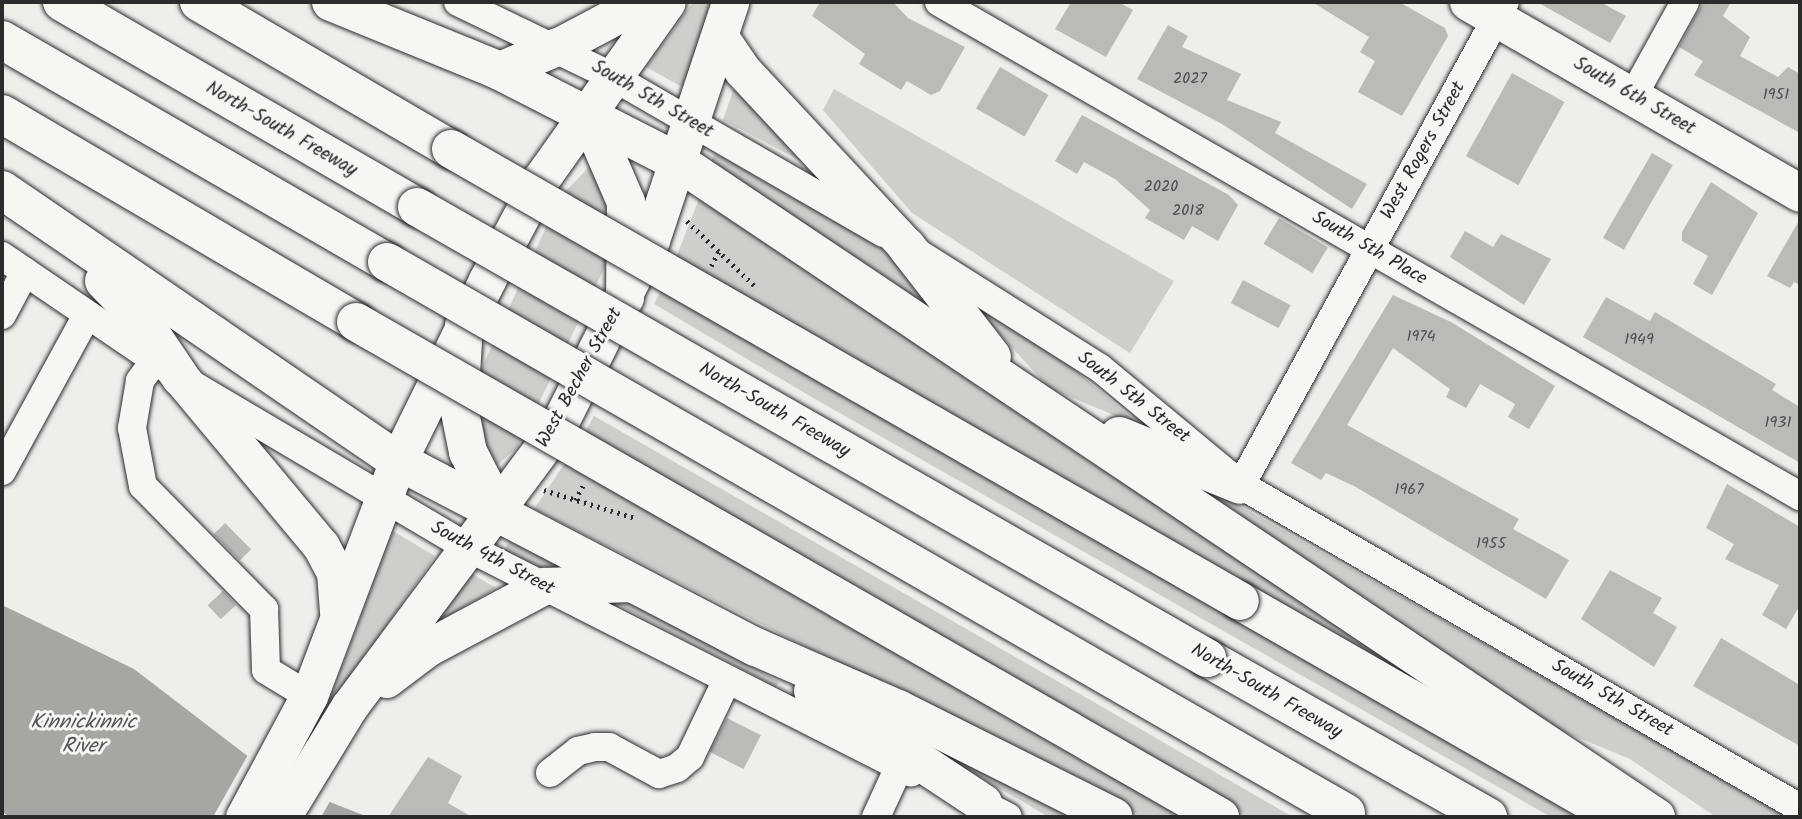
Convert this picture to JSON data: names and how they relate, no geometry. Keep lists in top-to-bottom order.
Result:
{
  "streets": {
    "highway": ["North-South Freeway"],
    "main road": ["South 6th Street", "West Becher Street"],
    "street": [
      "South 5th Street",
      "West Rogers Street",
      "South 5th Place",
      "South 4th Street"
    ]
  },
  "crossings": [
    ["South 6th Street", "West Rogers Street"],
    ["South 5th Street", "West Rogers Street"],
    ["South 5th Street", "West Becher Street"],
    ["West Rogers Street", "South 5th Place"],
    ["West Becher Street", "South 4th Street"]
  ],
  "water": ["Kinnickinnic River"],
  "house_numbers": [
    "2027",
    "1951",
    "2020",
    "2018",
    "1974",
    "1949",
    "1931",
    "1967",
    "1955"
  ]
}
